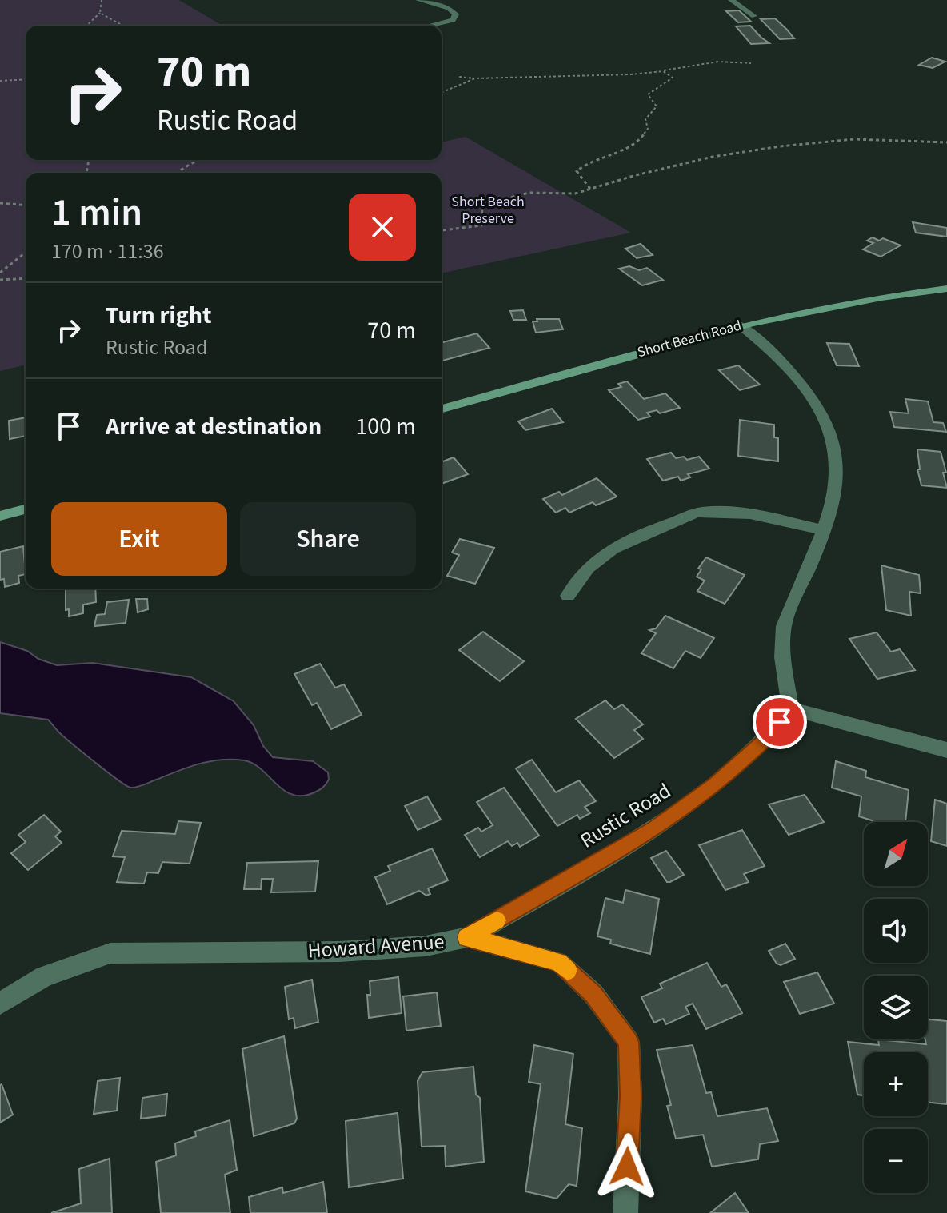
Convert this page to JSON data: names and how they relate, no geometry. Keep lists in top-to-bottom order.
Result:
{
  "streets": {
    "main road": ["Short Beach Road"],
    "street": ["Rustic Road", "Howard Avenue"]
  },
  "crossings": [
    ["Rustic Road", "Howard Avenue"]
  ],
  "parks": ["Short Beach Preserve"],
  "north": "top right",
  "page": {
    "turn": ["70 m", "Rustic Road"],
    "heading": ["1 min", "170 m · 11:36"],
    "list": [
      {
        "name": "Turn right",
        "note": "Rustic Road",
        "value": "70 m"
      },
      {
        "name": "Arrive at destination",
        "value": "100 m"
      }
    ],
    "buttons": ["Exit", "Share"],
    "map_buttons": ["+", "−"]
  }
}
